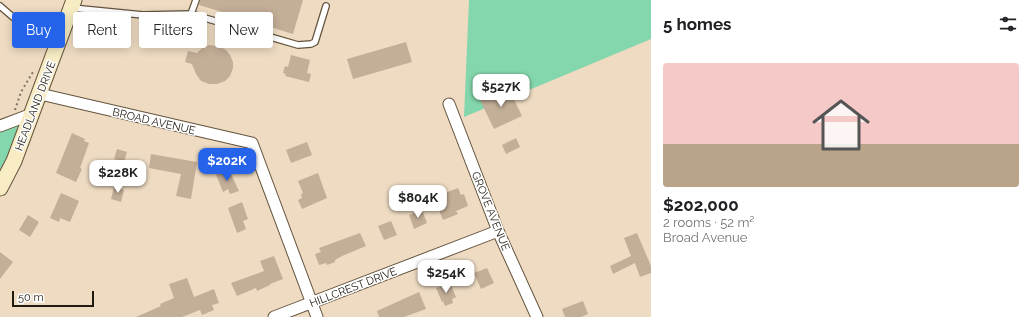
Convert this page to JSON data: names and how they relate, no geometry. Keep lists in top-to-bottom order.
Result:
{
  "streets": {
    "main road": ["HEADLAND DRIVE"],
    "street": ["BROAD AVENUE", "GROVE AVENUE", "HILLCREST DRIVE"]
  },
  "crossings": [
    ["HEADLAND DRIVE", "BROAD AVENUE"],
    ["BROAD AVENUE", "HILLCREST DRIVE"],
    ["GROVE AVENUE", "HILLCREST DRIVE"]
  ],
  "scale_bar": "50 m",
  "page": {
    "heading": "5 homes",
    "chip": [
      "Buy",
      "Rent",
      "Filters",
      "New"
    ],
    "list": [
      {
        "name": "$202,000",
        "note": "2 rooms · 52 m² · Broad Avenue"
      }
    ],
    "price": [
      "$527K",
      "$202K",
      "$228K",
      "$804K",
      "$254K"
    ],
    "scale": "50 m"
  }
}
